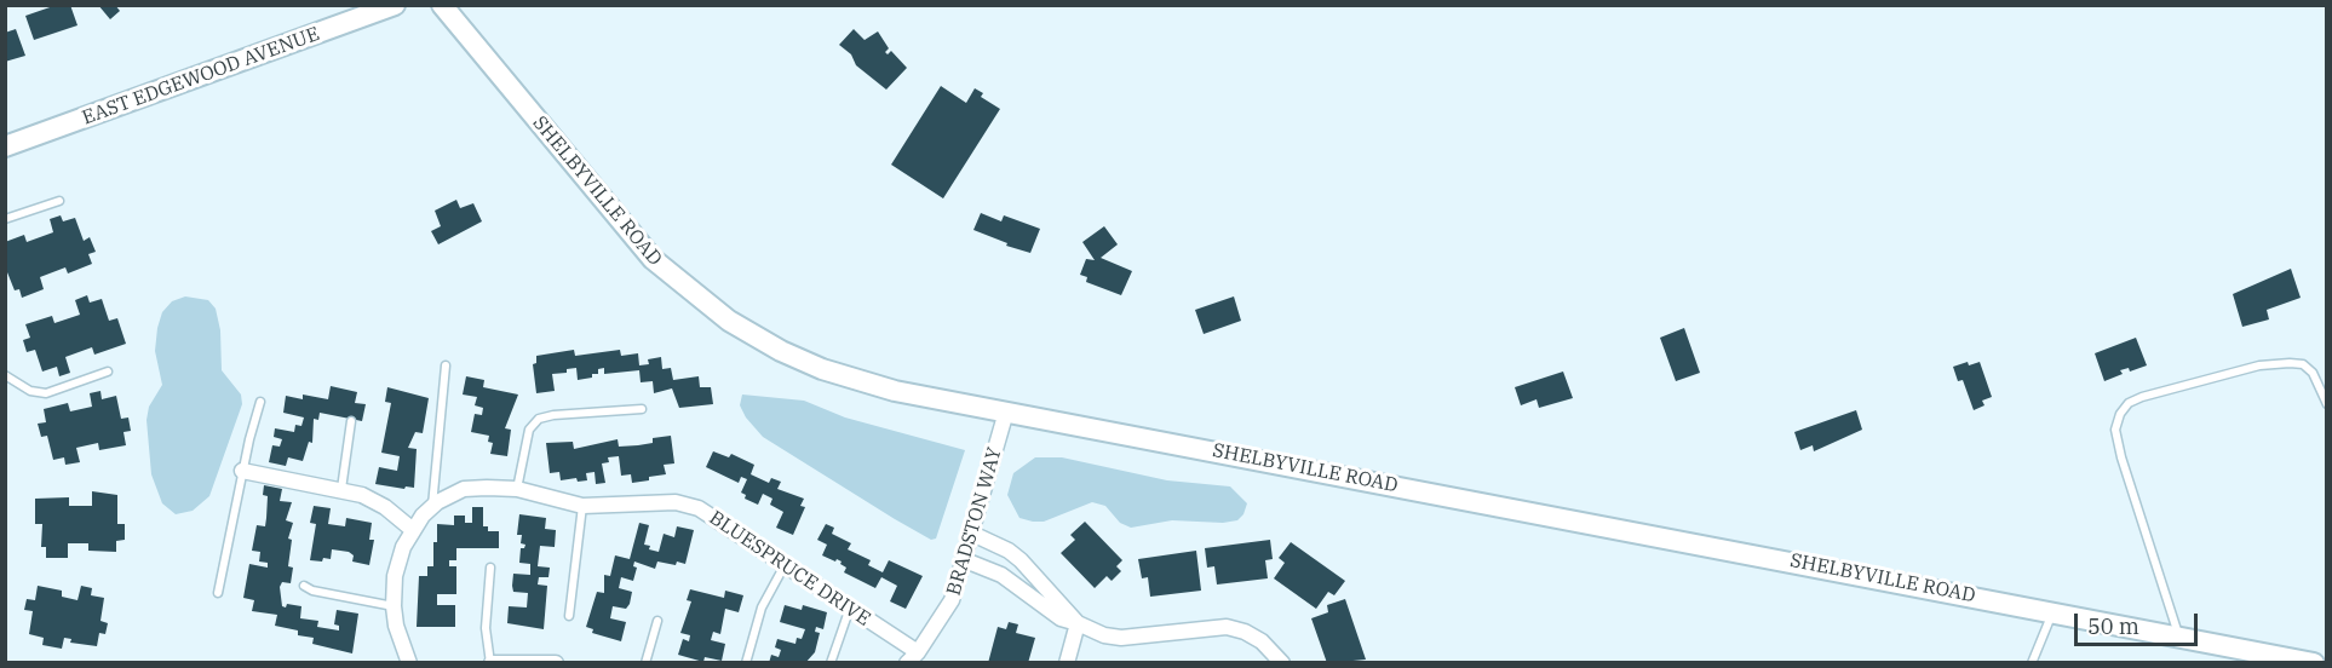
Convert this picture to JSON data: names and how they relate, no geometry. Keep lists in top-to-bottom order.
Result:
{
  "streets": {
    "main road": ["EAST EDGEWOOD AVENUE", "SHELBYVILLE ROAD"],
    "street": ["BRADSTON WAY", "BLUESPRUCE DRIVE"]
  },
  "crossings": [
    ["SHELBYVILLE ROAD", "BRADSTON WAY"],
    ["BRADSTON WAY", "BLUESPRUCE DRIVE"]
  ],
  "scale_bar": "50 m"
}
